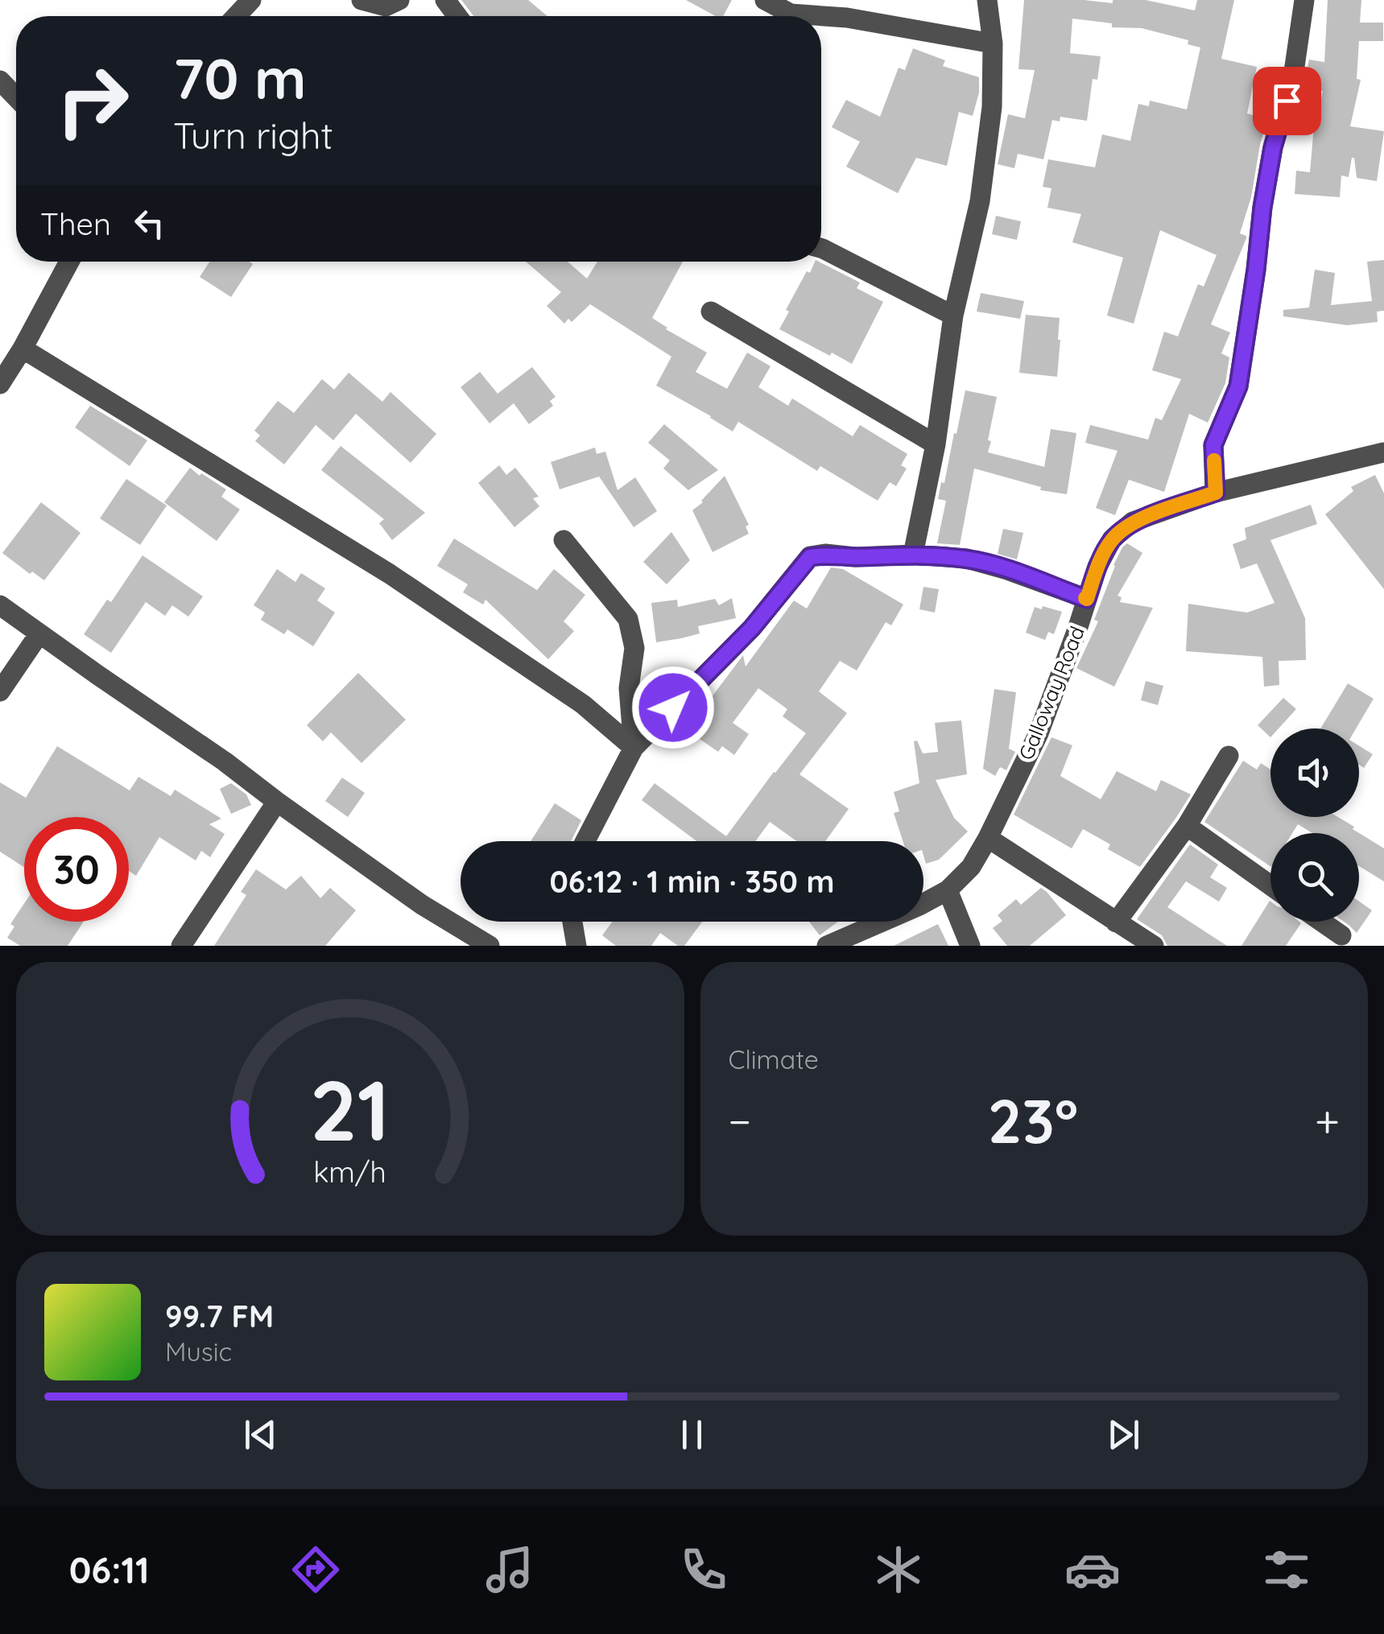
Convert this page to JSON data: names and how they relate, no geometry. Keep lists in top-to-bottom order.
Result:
{
  "streets": {
    "street": ["Galloway Road"]
  },
  "page": {
    "turn": ["70 m", "Turn right"],
    "then": "Then",
    "limit": "30",
    "trip": "06:12 · 1 min · 350 m",
    "tile": "Climate",
    "heat": ["−", "23°", "+"],
    "song": ["99.7 FM", "Music"],
    "tabs": "06:11",
    "gauge": ["21", "km/h"]
  }
}
